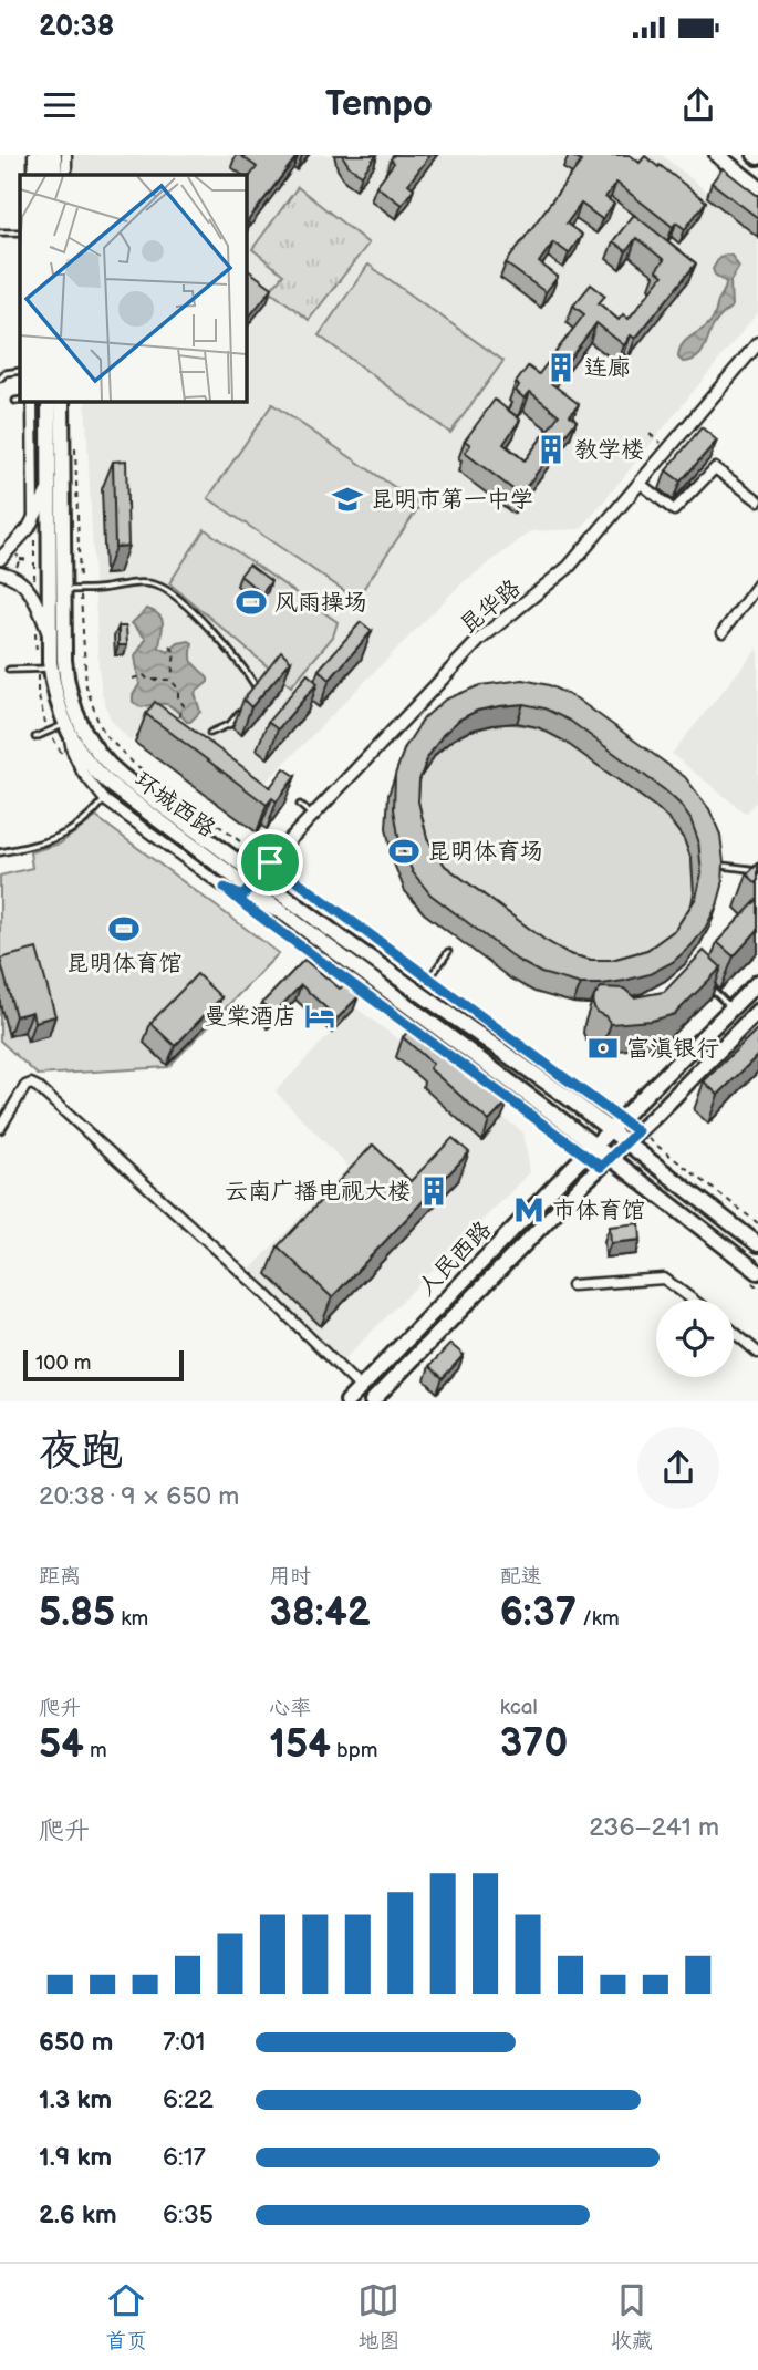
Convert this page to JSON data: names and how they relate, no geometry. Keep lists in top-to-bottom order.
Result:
{
  "streets": {
    "main road": ["环城西路", "人民西路"],
    "street": ["昆华路"]
  },
  "crossings": [
    ["昆华路", "环城西路"],
    ["环城西路", "人民西路"]
  ],
  "places": {
    "building": ["连廊", "教学楼", "云南广播电视大楼"],
    "school or university": ["昆明市第一中学"],
    "sports": ["风雨操场", "昆明体育场", "昆明体育馆"],
    "hotel": ["曼棠酒店"],
    "bank": ["富滇银行"],
    "metro station": ["市体育馆"]
  },
  "scale_bar": "100 m",
  "page": {
    "status": "20:38",
    "header": "Tempo",
    "scale": "100 m",
    "heading": ["夜跑", "20:38 · 9 × 650 m"],
    "stats": [
      ["距离", "5.85 km"],
      ["用时", "38:42"],
      ["配速", "6:37 /km"],
      ["爬升", "54 m"],
      ["心率", "154 bpm"],
      ["kcal", "370"]
    ],
    "chart": ["爬升", "236–241 m"],
    "list": [
      {
        "name": "650 m",
        "note": "7:01"
      },
      {
        "name": "1.3 km",
        "note": "6:22"
      },
      {
        "name": "1.9 km",
        "note": "6:17"
      },
      {
        "name": "2.6 km",
        "note": "6:35"
      }
    ],
    "tabs": ["首页", "地图", "收藏"]
  }
}
